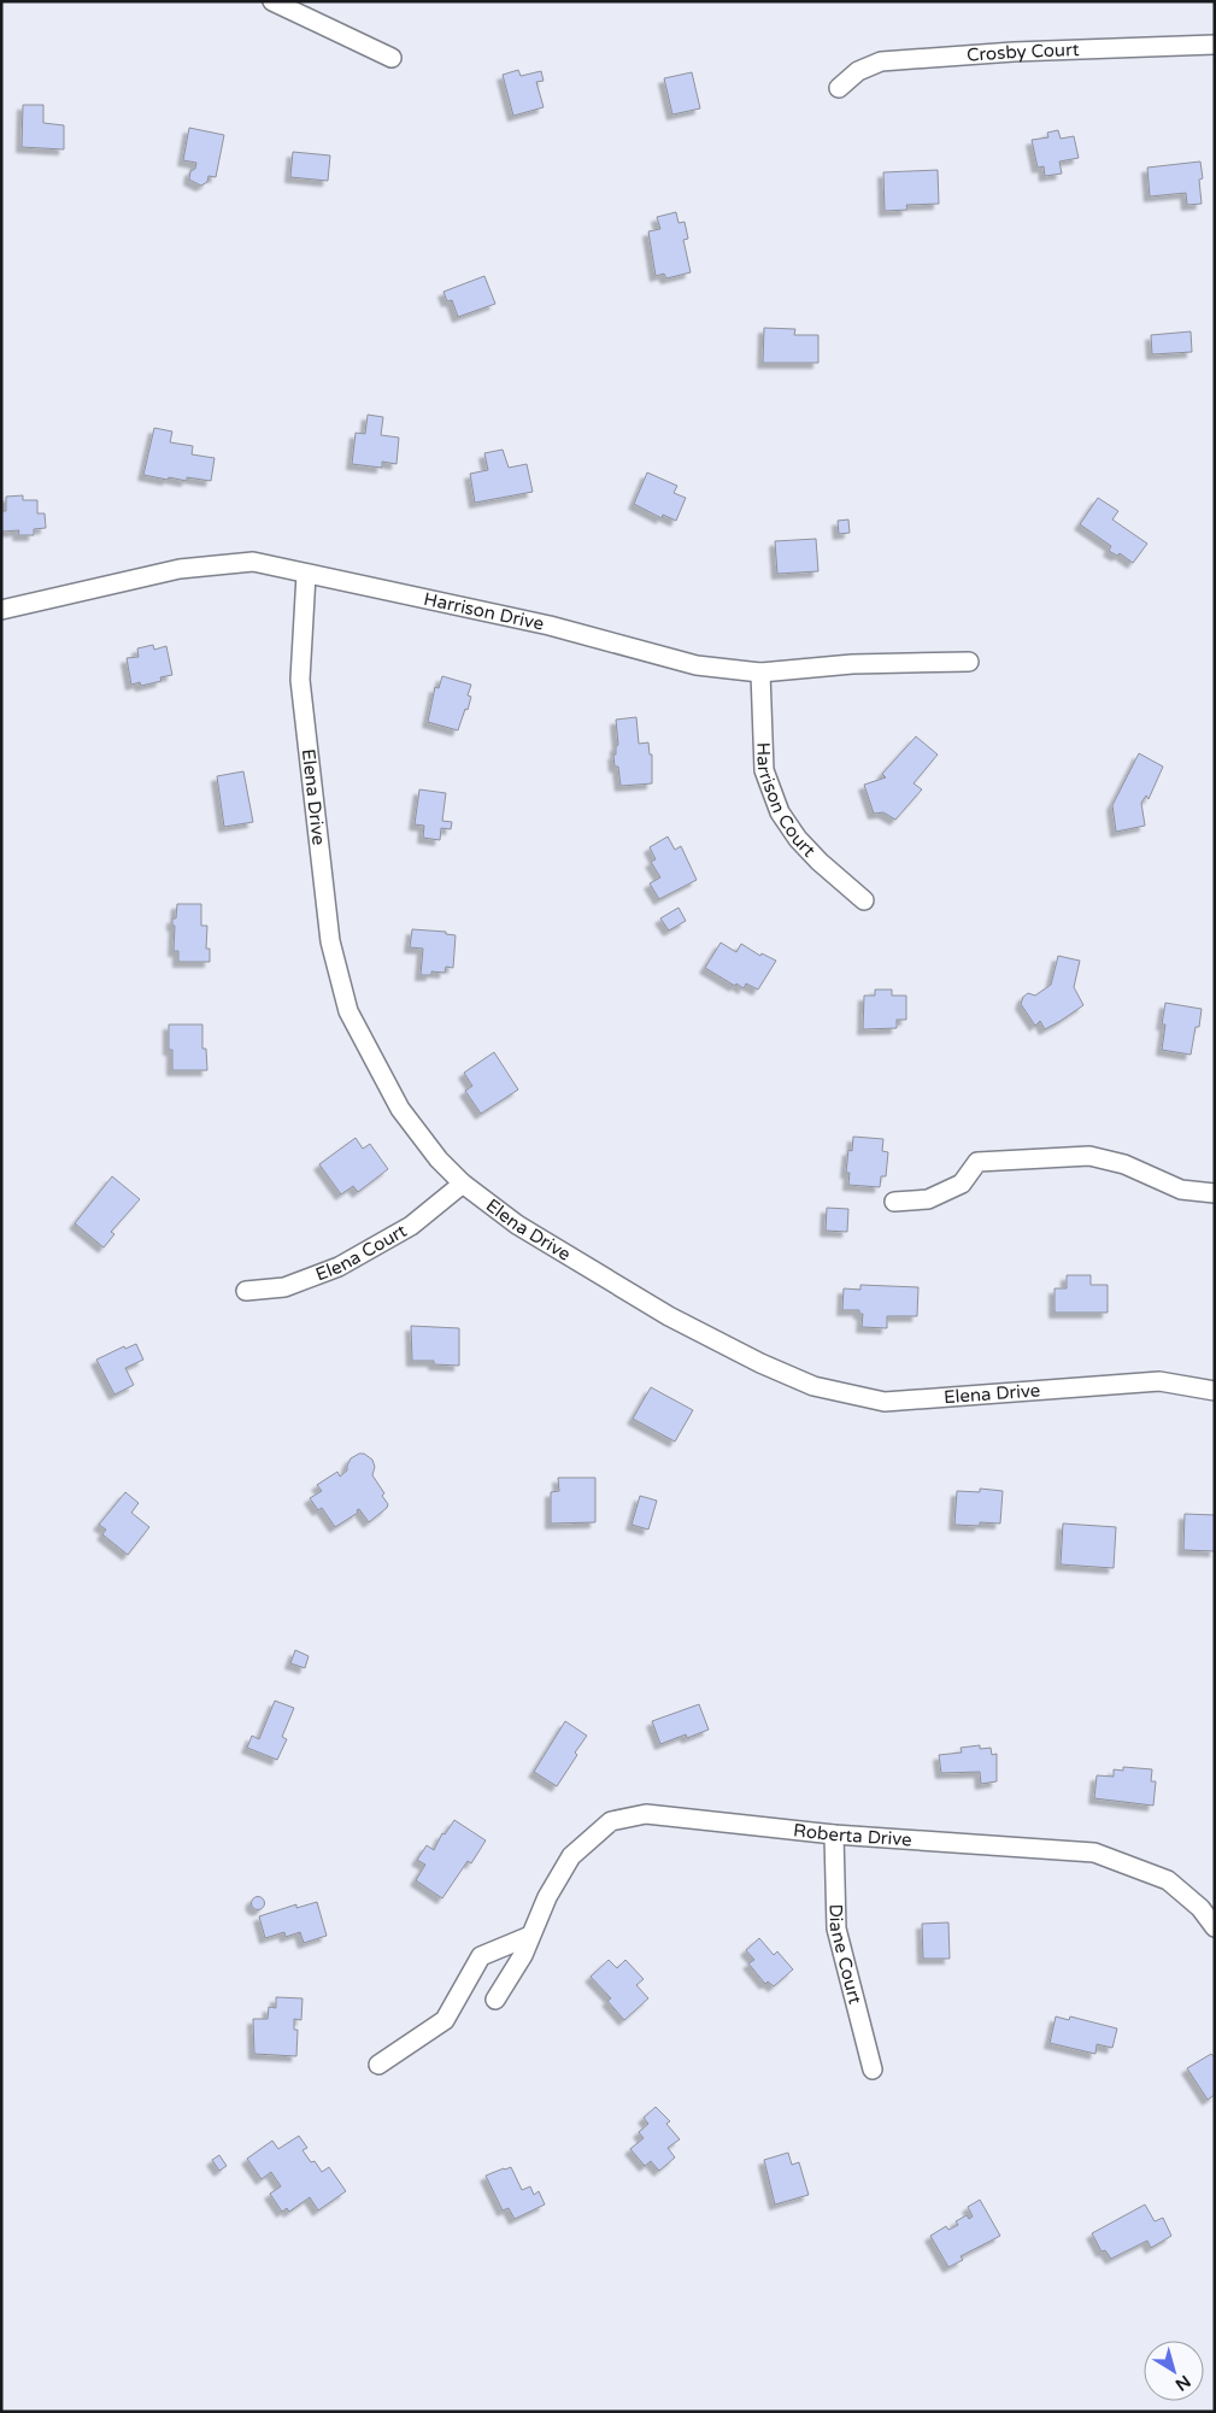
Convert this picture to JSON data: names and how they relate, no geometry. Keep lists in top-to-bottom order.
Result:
{
  "streets": {
    "street": [
      "Crosby Court",
      "Harrison Drive",
      "Elena Drive",
      "Harrison Court",
      "Elena Court",
      "Roberta Drive",
      "Diane Court"
    ]
  },
  "crossings": [
    ["Harrison Drive", "Elena Drive"],
    ["Harrison Drive", "Harrison Court"],
    ["Elena Drive", "Elena Court"],
    ["Roberta Drive", "Diane Court"]
  ],
  "north": "bottom right"
}
